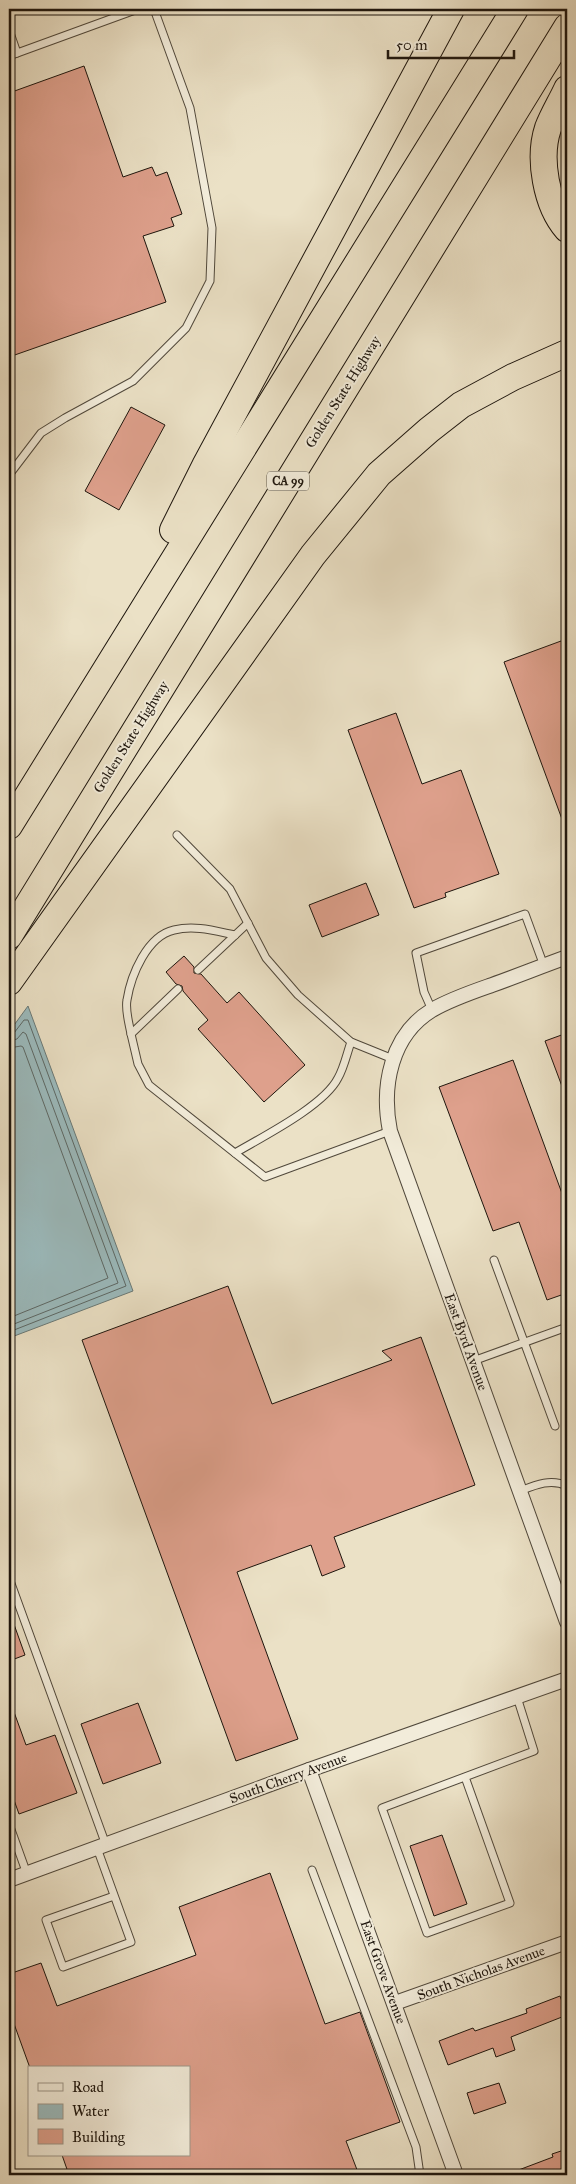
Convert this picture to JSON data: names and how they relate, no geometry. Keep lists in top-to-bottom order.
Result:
{
  "streets": {
    "highway": ["Golden State Highway", "CA 99"],
    "street": [
      "East Byrd Avenue",
      "South Cherry Avenue",
      "East Grove Avenue",
      "South Nicholas Avenue"
    ]
  },
  "crossings": [
    ["South Cherry Avenue", "East Grove Avenue"],
    ["East Grove Avenue", "South Nicholas Avenue"]
  ],
  "legend": ["Road", "Water", "Building"],
  "scale_bar": "50 m"
}
